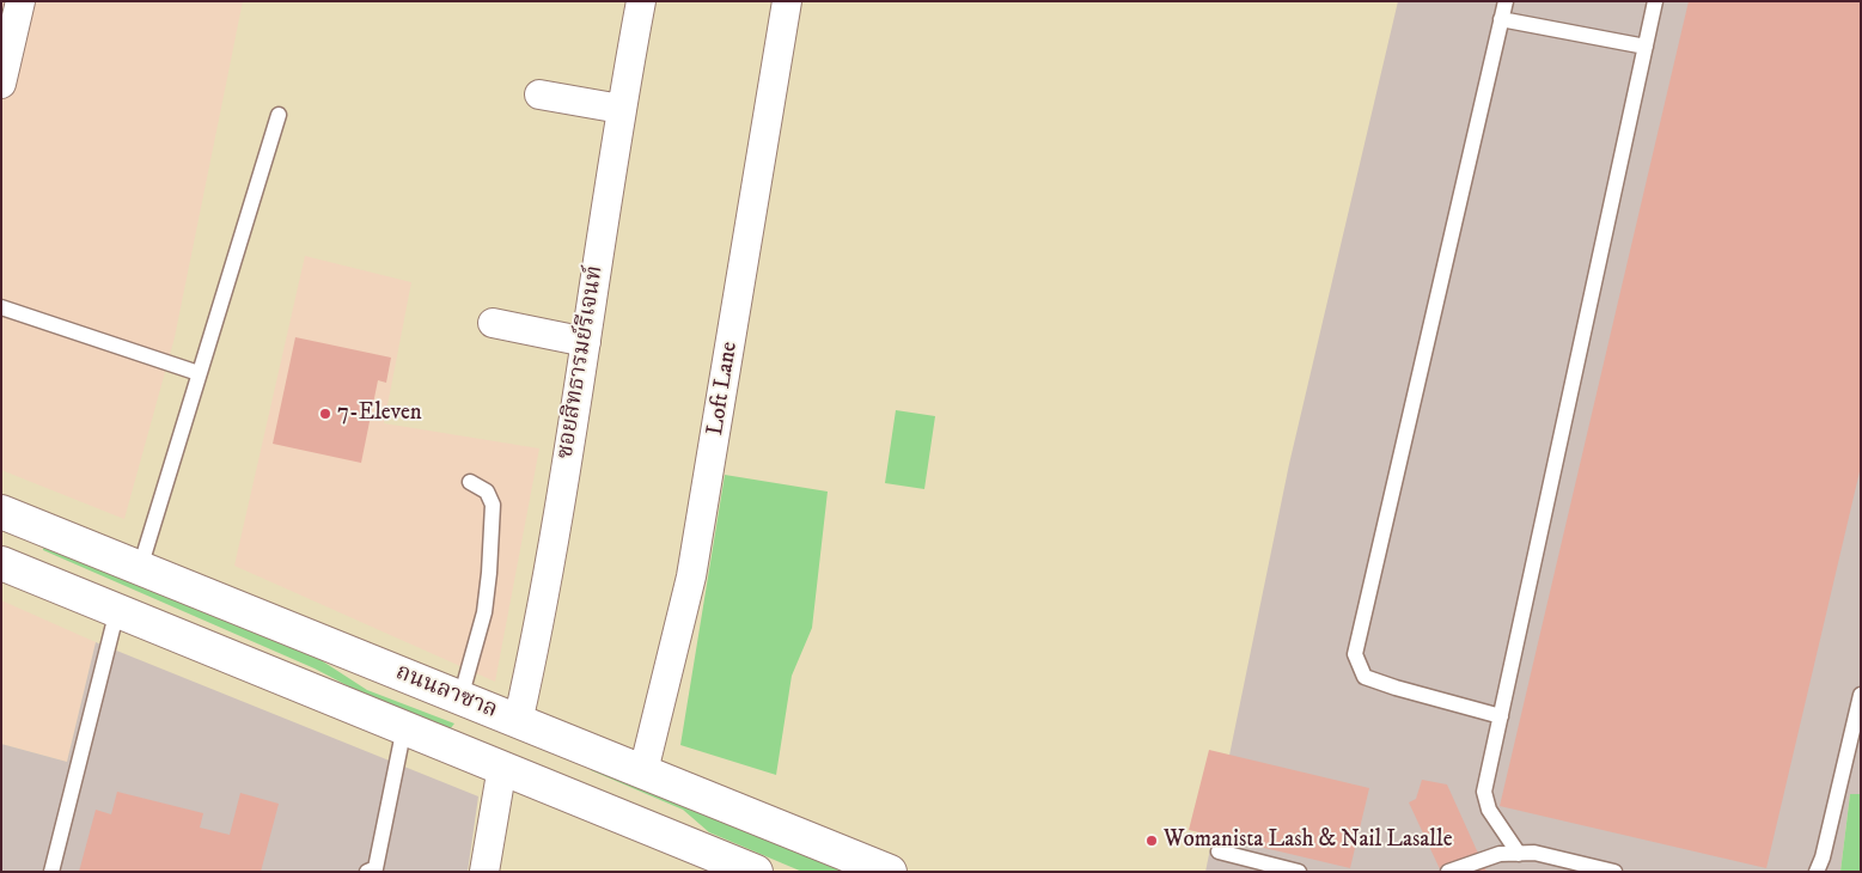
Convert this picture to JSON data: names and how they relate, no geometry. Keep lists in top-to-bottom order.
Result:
{
  "streets": {
    "street": ["ซอยสิทธารมย์รีเจนท์", "Loft Lane", "ถนนลาซาล"]
  },
  "crossings": [
    ["ซอยสิทธารมย์รีเจนท์", "ถนนลาซาล"],
    ["Loft Lane", "ถนนลาซาล"]
  ],
  "places": ["7-Eleven", "Womanista Lash & Nail Lasalle"]
}
